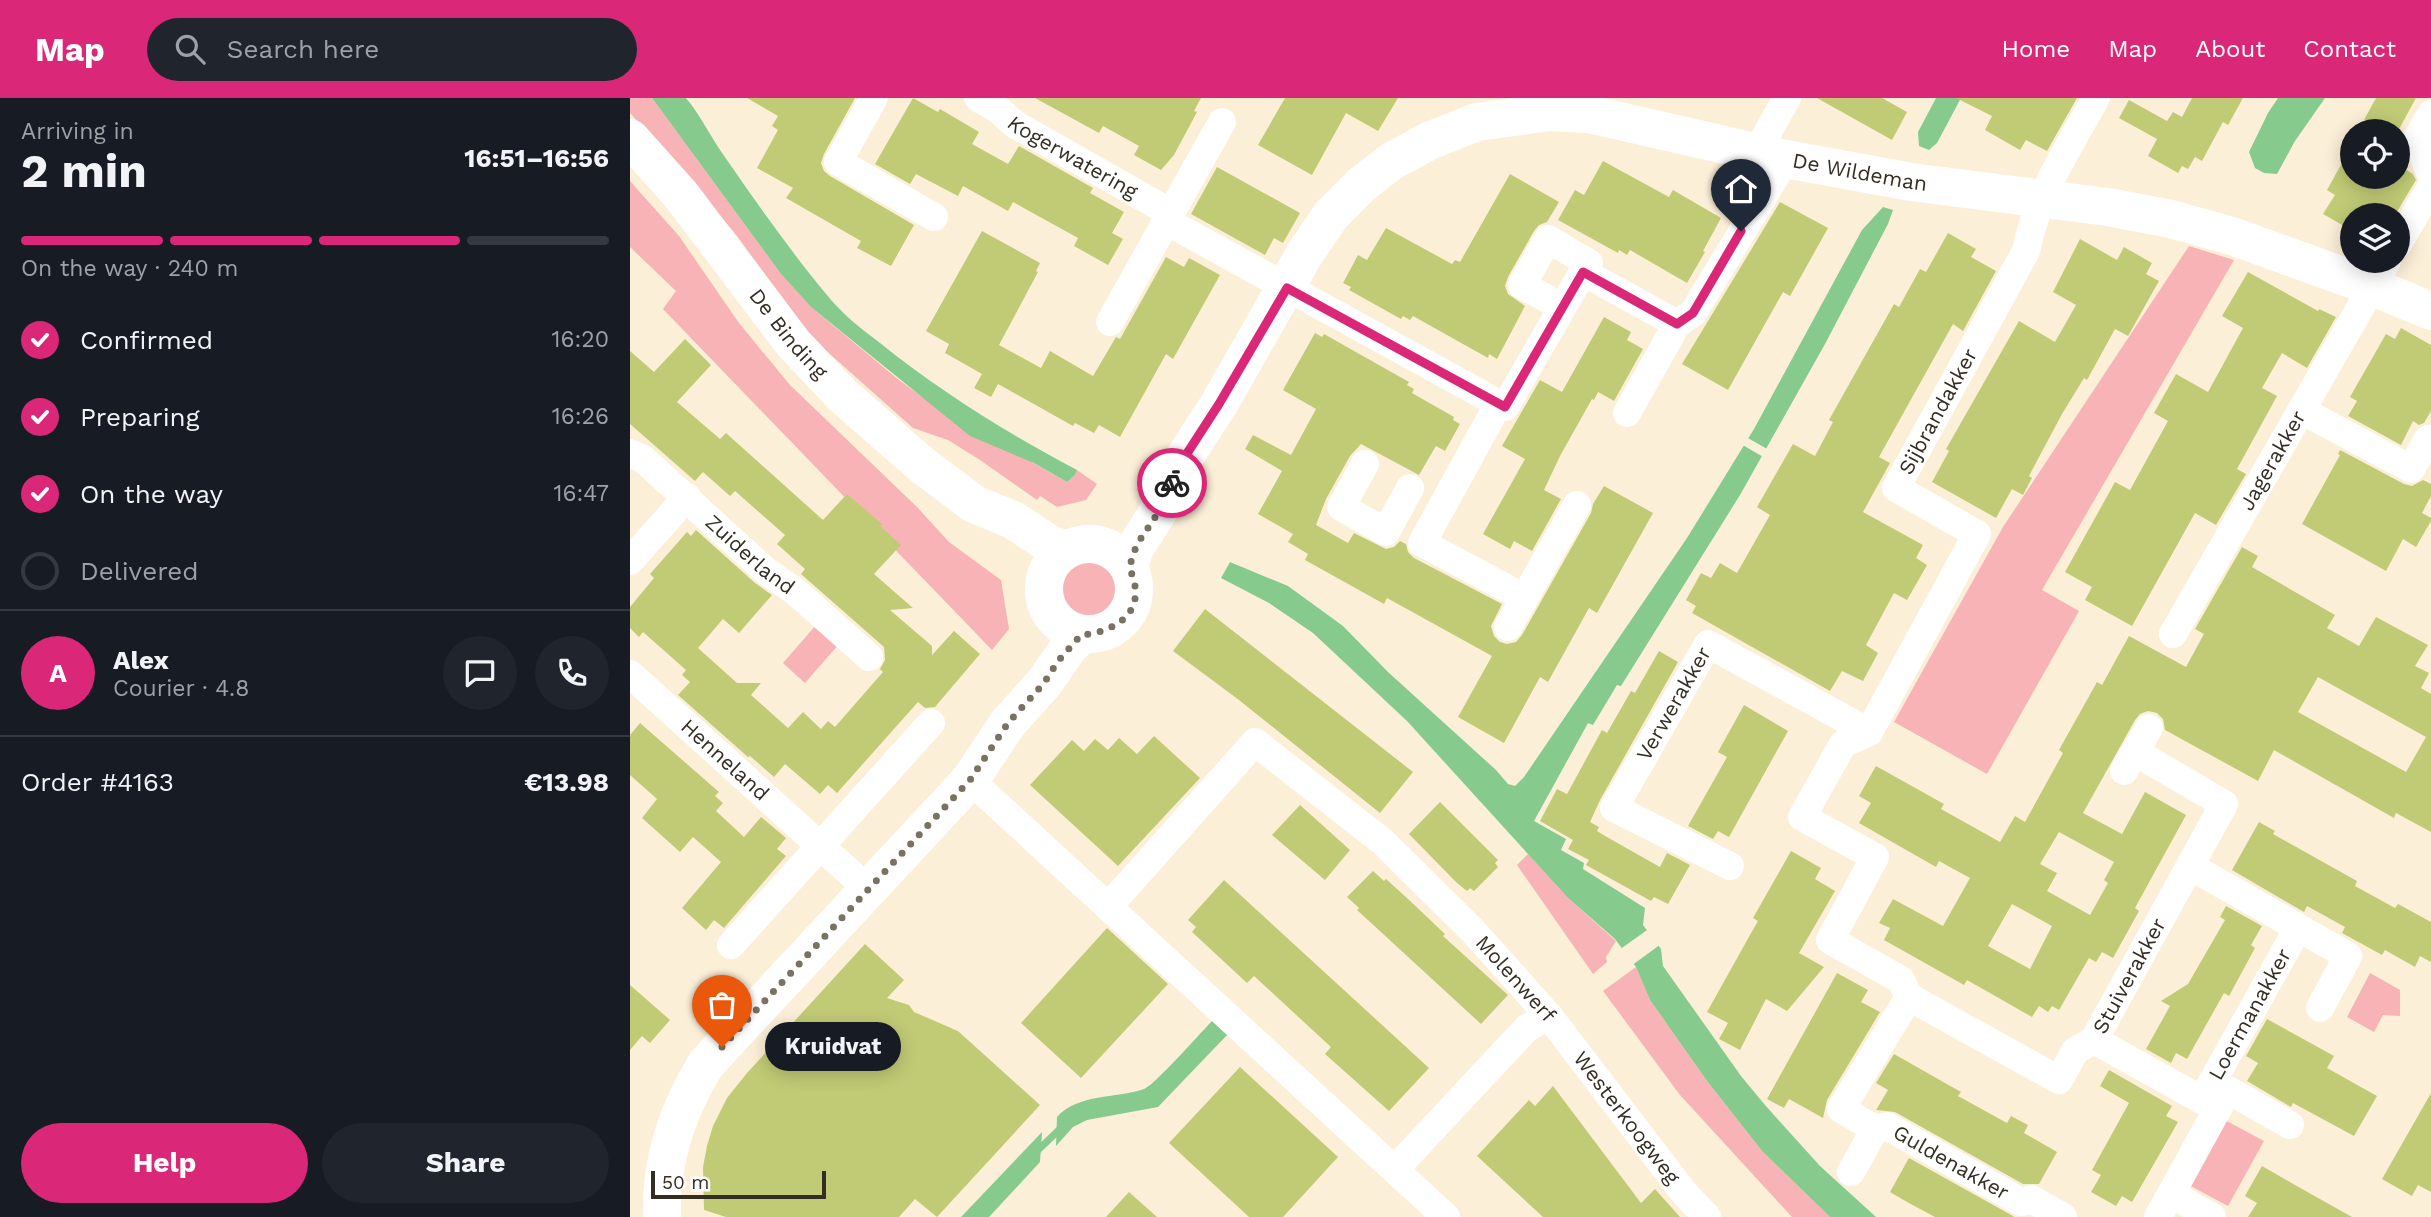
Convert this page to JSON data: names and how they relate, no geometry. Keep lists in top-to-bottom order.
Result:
{
  "streets": {
    "street": [
      "Kogerwatering",
      "De Wildeman",
      "De Binding",
      "Sijbrandakker",
      "Jagerakker",
      "Zuiderland",
      "Verwerakker",
      "Henneland",
      "Stuiverakker",
      "Molenwerf",
      "Loermanakker",
      "Westerkoogweg",
      "Guldenakker"
    ]
  },
  "crossings": [
    ["Kogerwatering", "De Wildeman"],
    ["De Wildeman", "De Binding"],
    ["De Wildeman", "Sijbrandakker"],
    ["De Wildeman", "Jagerakker"],
    ["Sijbrandakker", "Verwerakker"],
    ["Sijbrandakker", "Stuiverakker"],
    ["Verwerakker", "Stuiverakker"],
    ["Stuiverakker", "Loermanakker"],
    ["Molenwerf", "Westerkoogweg"]
  ],
  "places": ["Kruidvat"],
  "scale_bar": "50 m",
  "page": {
    "header": "Map",
    "search": "Search here",
    "nav": [
      "Home",
      "Map",
      "About",
      "Contact"
    ],
    "heading": ["2 min", "Arriving in", "16:51–16:56"],
    "panel": [
      "Alex",
      "Courier · 4.8",
      "Order #4163",
      "€13.98"
    ],
    "bar": "On the way · 240 m",
    "list": [
      ["Confirmed", "16:20"],
      ["Preparing", "16:26"],
      ["On the way", "16:47"],
      "Delivered"
    ],
    "round": "A",
    "bubble": "Kruidvat",
    "buttons": ["Help", "Share"],
    "scale": "50 m"
  }
}
